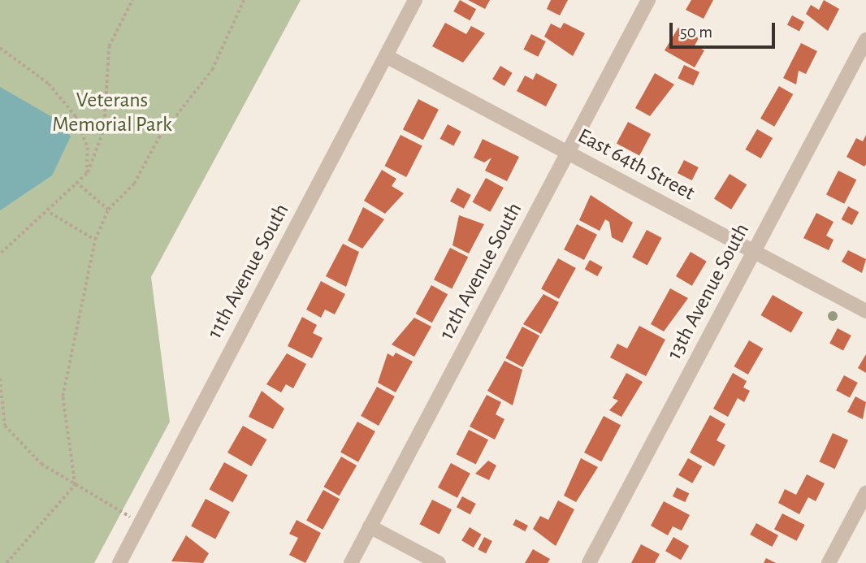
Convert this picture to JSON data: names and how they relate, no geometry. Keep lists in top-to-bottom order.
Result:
{
  "streets": {
    "street": [
      "East 64th Street",
      "11th Avenue South",
      "12th Avenue South",
      "13th Avenue South"
    ]
  },
  "crossings": [
    ["East 64th Street", "11th Avenue South"],
    ["East 64th Street", "12th Avenue South"],
    ["East 64th Street", "13th Avenue South"]
  ],
  "parks": ["Veterans Memorial Park"],
  "scale_bar": "50 m"
}
